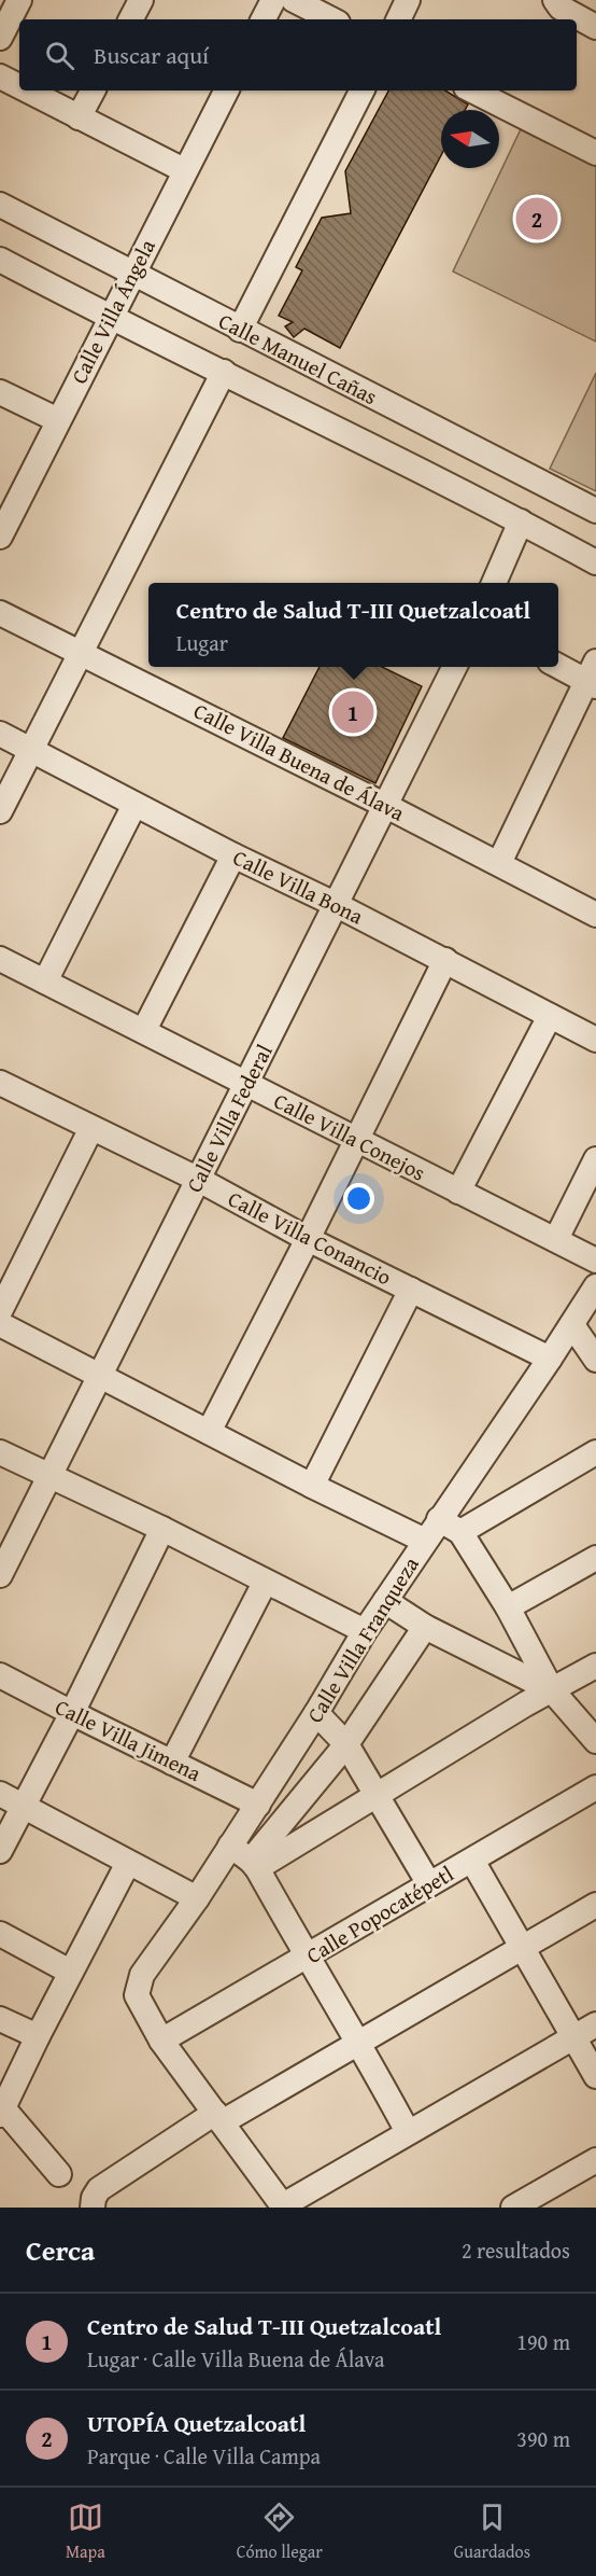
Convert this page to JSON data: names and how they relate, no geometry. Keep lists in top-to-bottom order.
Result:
{
  "streets": {
    "street": [
      "Calle Villa Ángela",
      "Calle Manuel Cañas",
      "Calle Villa Buena de Álava",
      "Calle Villa Bona",
      "Calle Villa Federal",
      "Calle Villa Conejos",
      "Calle Villa Conancio",
      "Calle Villa Franqueza",
      "Calle Villa Jimena",
      "Calle Popocatépetl"
    ]
  },
  "crossings": [
    ["Calle Villa Ángela", "Calle Manuel Cañas"],
    ["Calle Villa Buena de Álava", "Calle Villa Federal"],
    ["Calle Villa Bona", "Calle Villa Federal"],
    ["Calle Villa Federal", "Calle Villa Conejos"],
    ["Calle Villa Federal", "Calle Villa Conancio"],
    ["Calle Villa Conancio", "Calle Villa Franqueza"],
    ["Calle Villa Franqueza", "Calle Villa Jimena"],
    ["Calle Villa Franqueza", "Calle Popocatépetl"]
  ],
  "north": "left",
  "page": {
    "search": "Buscar aquí",
    "pins": ["2", "1"],
    "popup": ["Centro de Salud T-III Quetzalcoatl", "Lugar"],
    "heading": ["Cerca", "2 resultados"],
    "list": [
      {
        "mark": "1",
        "name": "Centro de Salud T-III Quetzalcoatl",
        "note": "Lugar · Calle Villa Buena de Álava",
        "value": "190 m"
      },
      {
        "mark": "2",
        "name": "UTOPÍA Quetzalcoatl",
        "note": "Parque · Calle Villa Campa",
        "value": "390 m"
      }
    ],
    "nav": ["Mapa", "Cómo llegar", "Guardados"]
  }
}
